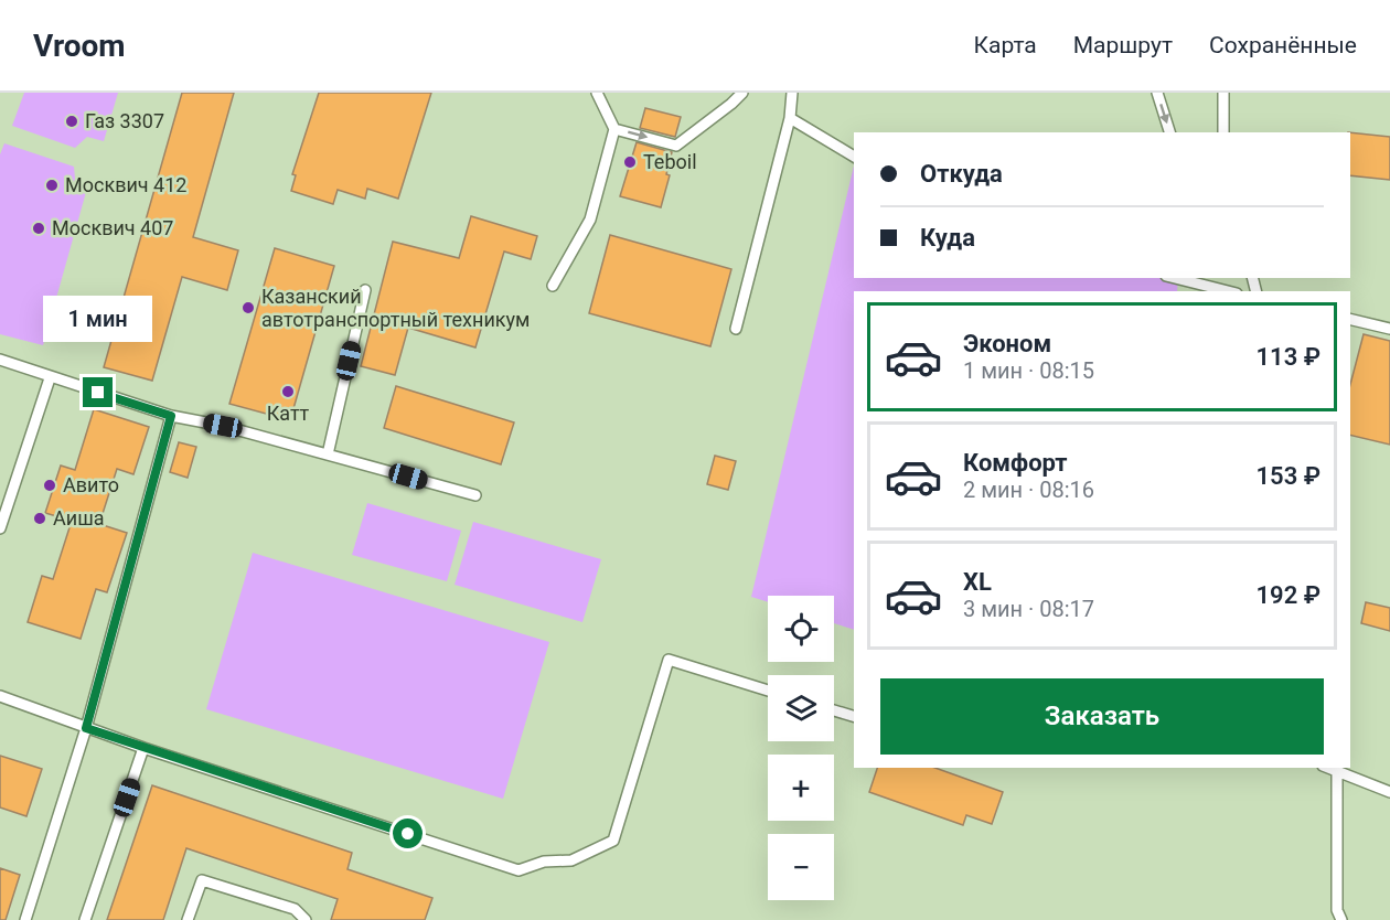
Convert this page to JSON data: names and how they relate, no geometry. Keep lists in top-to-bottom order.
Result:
{
  "places": [
    "Газ 3307",
    "Teboil",
    "Москвич 412",
    "Москвич 407",
    "Казанский автотранспортный техникум",
    "Катт",
    "Авито",
    "Аиша"
  ],
  "page": {
    "header": "Vroom",
    "nav": ["Карта", "Маршрут", "Сохранённые"],
    "banner": ["Откуда", "Куда"],
    "bubble": "1 мин",
    "list": [
      {
        "name": "Эконом",
        "note": "1 мин · 08:15",
        "value": "113 ₽"
      },
      {
        "name": "Комфорт",
        "note": "2 мин · 08:16",
        "value": "153 ₽"
      },
      {
        "name": "XL",
        "note": "3 мин · 08:17",
        "value": "192 ₽"
      }
    ],
    "map_buttons": ["+", "−"],
    "buttons": "Заказать"
  }
}
